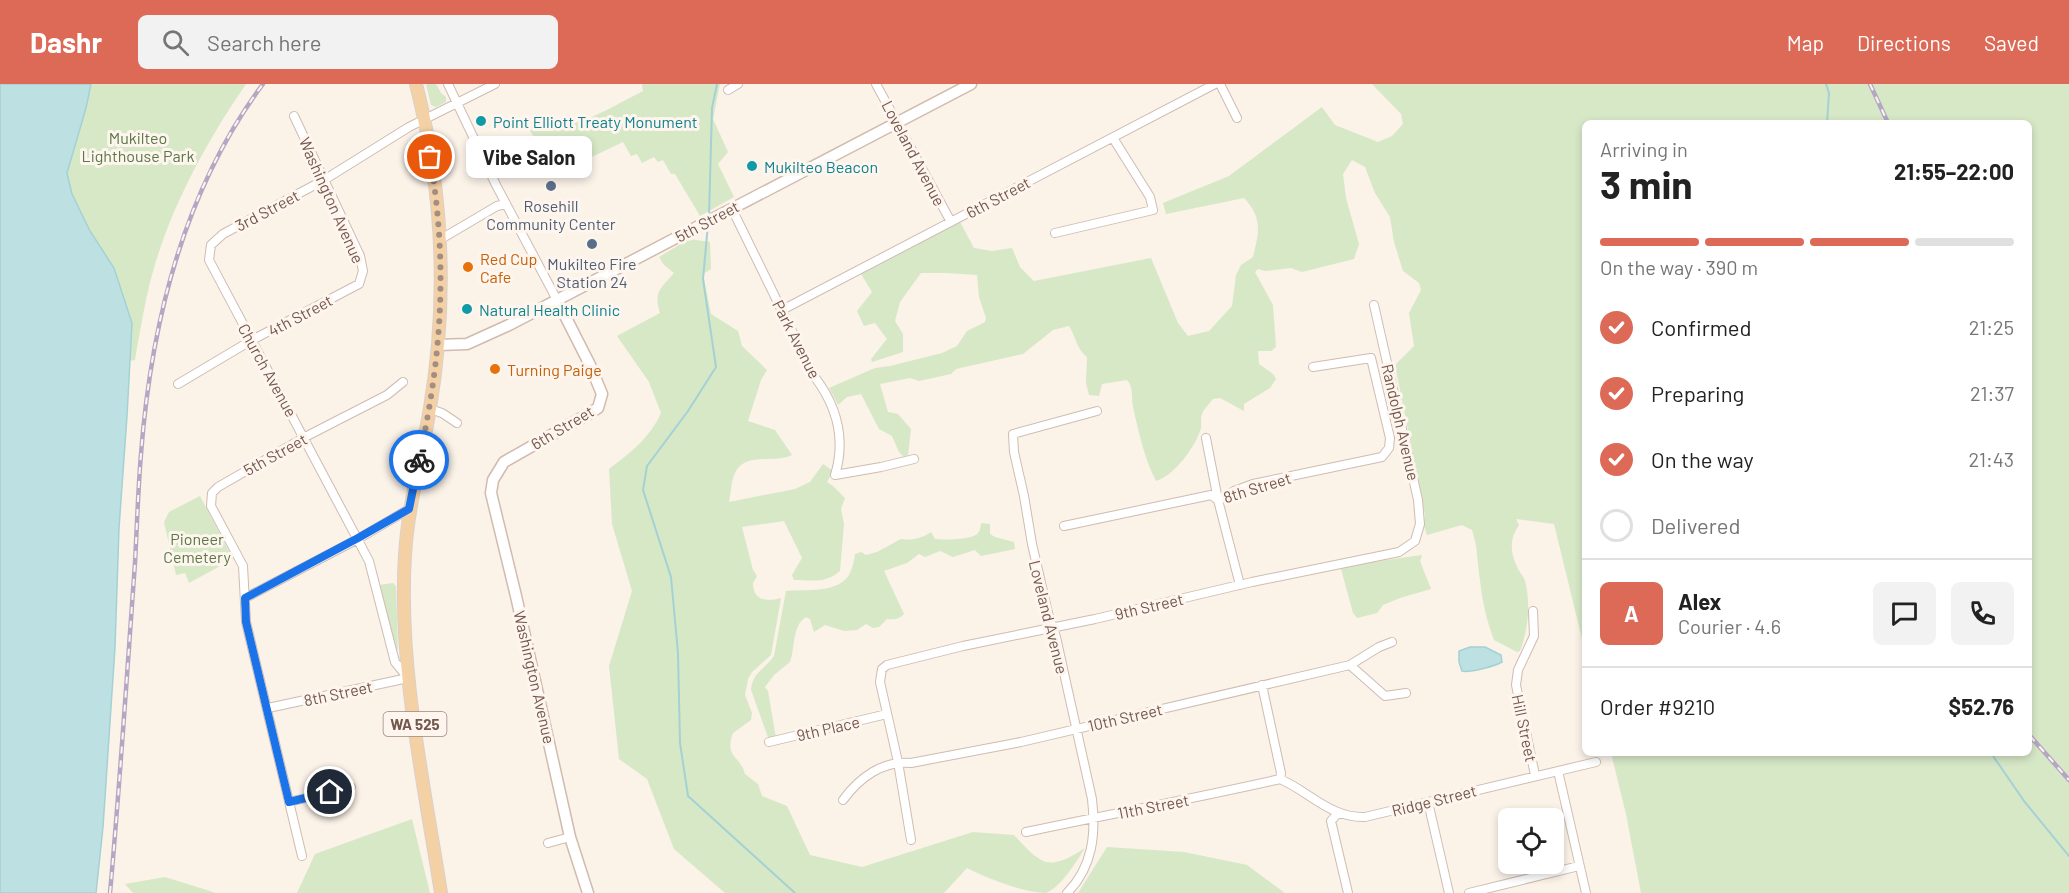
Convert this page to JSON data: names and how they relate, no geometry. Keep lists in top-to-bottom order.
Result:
{
  "streets": {
    "main road": ["WA 525"],
    "street": [
      "Loveland Avenue",
      "6th Street",
      "Washington Avenue",
      "3rd Street",
      "5th Street",
      "4th Street",
      "Park Avenue",
      "Church Avenue",
      "Randolph Avenue",
      "8th Street",
      "9th Street",
      "10th Street",
      "9th Place",
      "Hill Street",
      "Ridge Street",
      "11th Street"
    ]
  },
  "crossings": [
    ["Loveland Avenue", "6th Street"],
    ["Loveland Avenue", "5th Street"],
    ["Loveland Avenue", "9th Street"],
    ["Loveland Avenue", "10th Street"],
    ["Loveland Avenue", "11th Street"],
    ["6th Street", "Washington Avenue"],
    ["6th Street", "5th Street"],
    ["6th Street", "Park Avenue"],
    ["Washington Avenue", "3rd Street"],
    ["Washington Avenue", "4th Street"],
    ["3rd Street", "Church Avenue"],
    ["3rd Street", "WA 525"],
    ["5th Street", "Park Avenue"],
    ["5th Street", "Church Avenue"],
    ["5th Street", "WA 525"],
    ["4th Street", "Church Avenue"],
    ["Church Avenue", "8th Street"],
    ["Church Avenue", "WA 525"],
    ["Randolph Avenue", "8th Street"],
    ["Randolph Avenue", "9th Street"],
    ["8th Street", "WA 525"],
    ["9th Street", "9th Place"],
    ["Hill Street", "Ridge Street"],
    ["Ridge Street", "11th Street"]
  ],
  "parks": ["Mukilteo Lighthouse Park", "Pioneer Cemetery"],
  "places": [
    "Point Elliott Treaty Monument",
    "Vibe Salon",
    "Mukilteo Beacon",
    "Rosehill Community Center",
    "Mukilteo Fire Station 24",
    "Red Cup Cafe",
    "Natural Health Clinic",
    "Turning Paige"
  ],
  "page": {
    "header": "Dashr",
    "search": "Search here",
    "nav": ["Map", "Directions", "Saved"],
    "heading": ["3 min", "Arriving in", "21:55–22:00"],
    "panel": [
      "Alex",
      "Courier · 4.6",
      "Order #9210",
      "$52.76"
    ],
    "bubble": "Vibe Salon",
    "bar": "On the way · 390 m",
    "list": [
      ["Confirmed", "21:25"],
      ["Preparing", "21:37"],
      ["On the way", "21:43"],
      "Delivered"
    ],
    "round": "A"
  }
}
